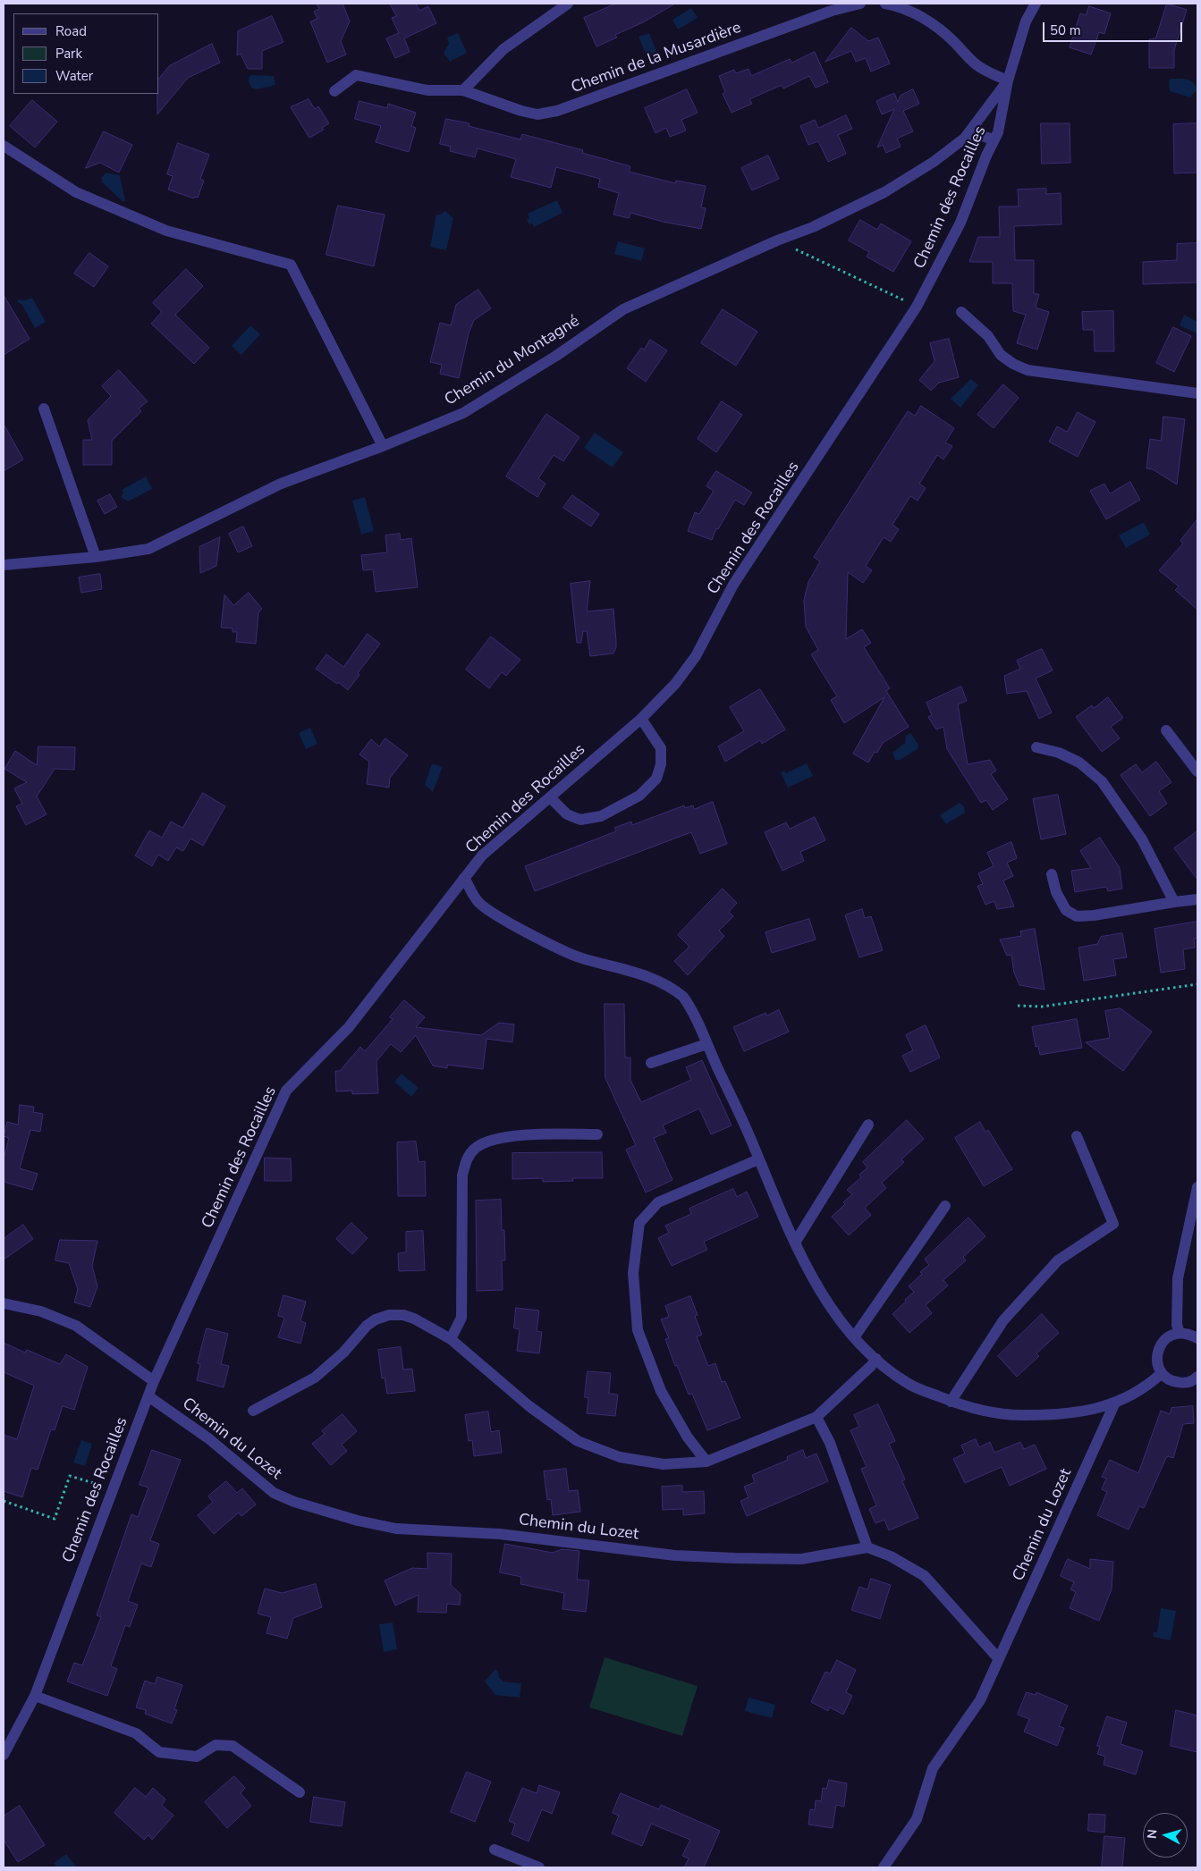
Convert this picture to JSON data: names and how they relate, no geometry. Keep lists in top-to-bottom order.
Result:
{
  "streets": {
    "street": [
      "Chemin de la Musardière",
      "Chemin des Rocailles",
      "Chemin du Montagné",
      "Chemin du Lozet"
    ]
  },
  "crossings": [
    ["Chemin des Rocailles", "Chemin du Montagné"],
    ["Chemin des Rocailles", "Chemin du Lozet"]
  ],
  "legend": ["Road", "Park", "Water"],
  "scale_bar": "50 m",
  "north": "left"
}
